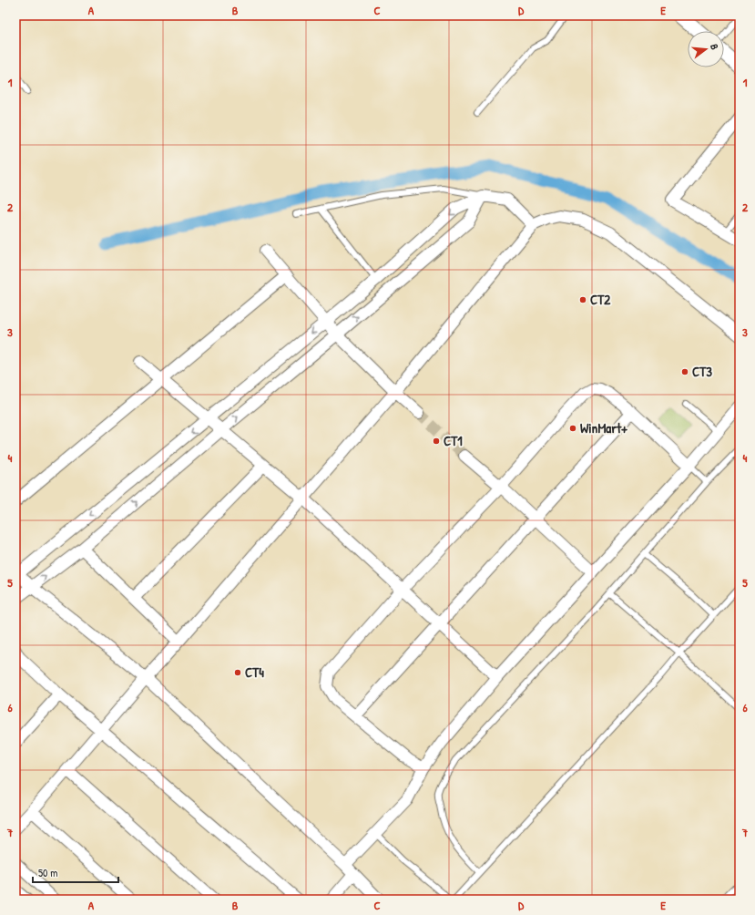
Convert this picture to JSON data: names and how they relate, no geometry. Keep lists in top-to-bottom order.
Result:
{
  "places": [
    "CT2",
    "CT3",
    "WinMart+",
    "CT1",
    "CT4"
  ],
  "scale_bar": "50 m",
  "north": "right",
  "grid": {
    "columns": [
      "A",
      "B",
      "C",
      "D",
      "E"
    ],
    "rows": [
      "1",
      "2",
      "3",
      "4",
      "5",
      "6",
      "7"
    ]
  }
}
